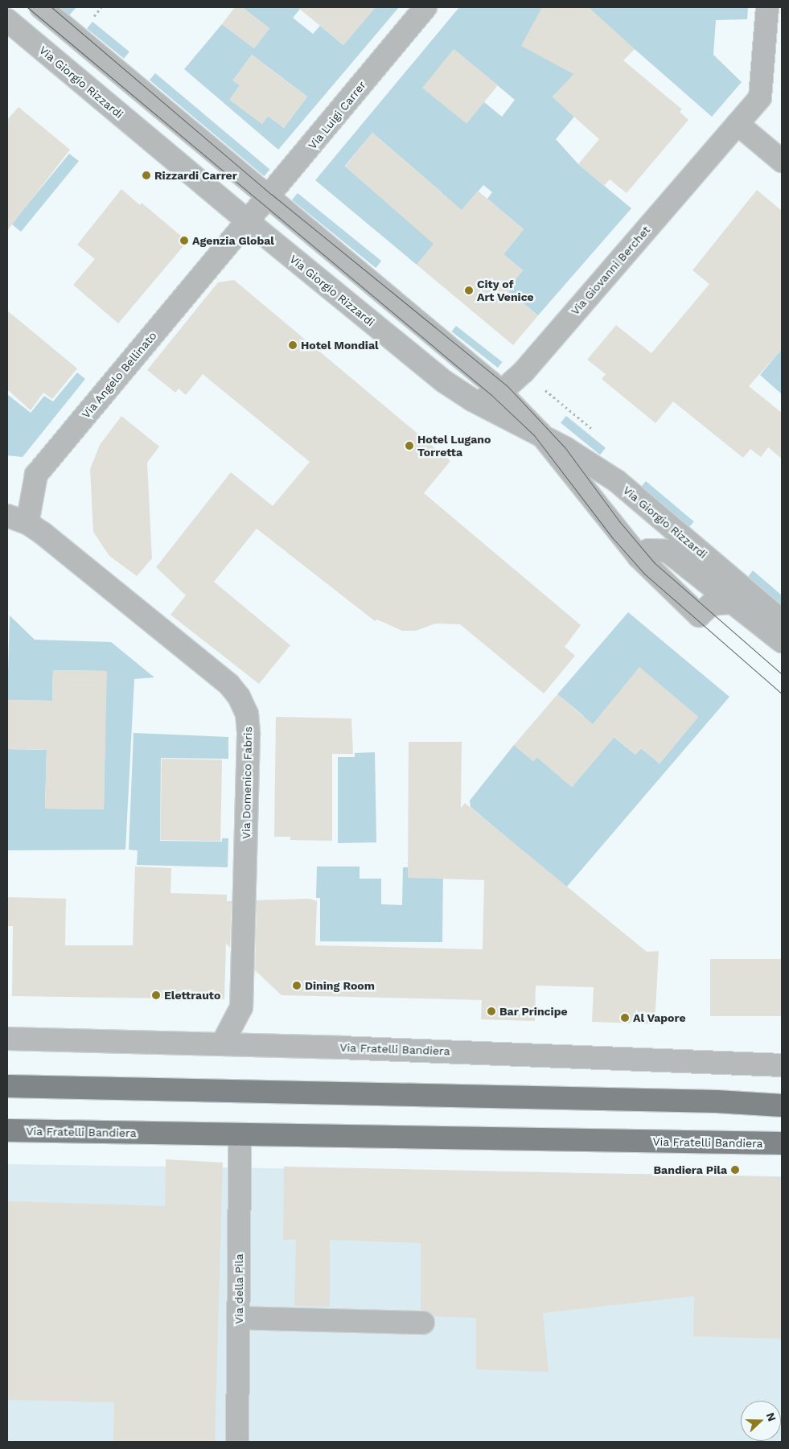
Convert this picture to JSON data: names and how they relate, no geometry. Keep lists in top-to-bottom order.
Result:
{
  "streets": {
    "main road": ["Via Fratelli Bandiera"],
    "street": [
      "Via Giorgio Rizzardi",
      "Via Luigi Carrer",
      "Via Giovanni Berchet",
      "Via Angelo Bellinato",
      "Via Domenico Fabris",
      "Via della Pila"
    ]
  },
  "crossings": [
    ["Via Giorgio Rizzardi", "Via Luigi Carrer"],
    ["Via Giorgio Rizzardi", "Via Giovanni Berchet"],
    ["Via Giorgio Rizzardi", "Via Angelo Bellinato"],
    ["Via Luigi Carrer", "Via Angelo Bellinato"],
    ["Via Angelo Bellinato", "Via Domenico Fabris"],
    ["Via Domenico Fabris", "Via Fratelli Bandiera"],
    ["Via Fratelli Bandiera", "Via della Pila"]
  ],
  "places": [
    "Rizzardi Carrer",
    "Agenzia Global",
    "City of Art Venice",
    "Hotel Mondial",
    "Hotel Lugano Torretta",
    "Dining Room",
    "Elettrauto",
    "Bar Principe",
    "Al Vapore",
    "Bandiera Pila"
  ],
  "north": "right"
}
